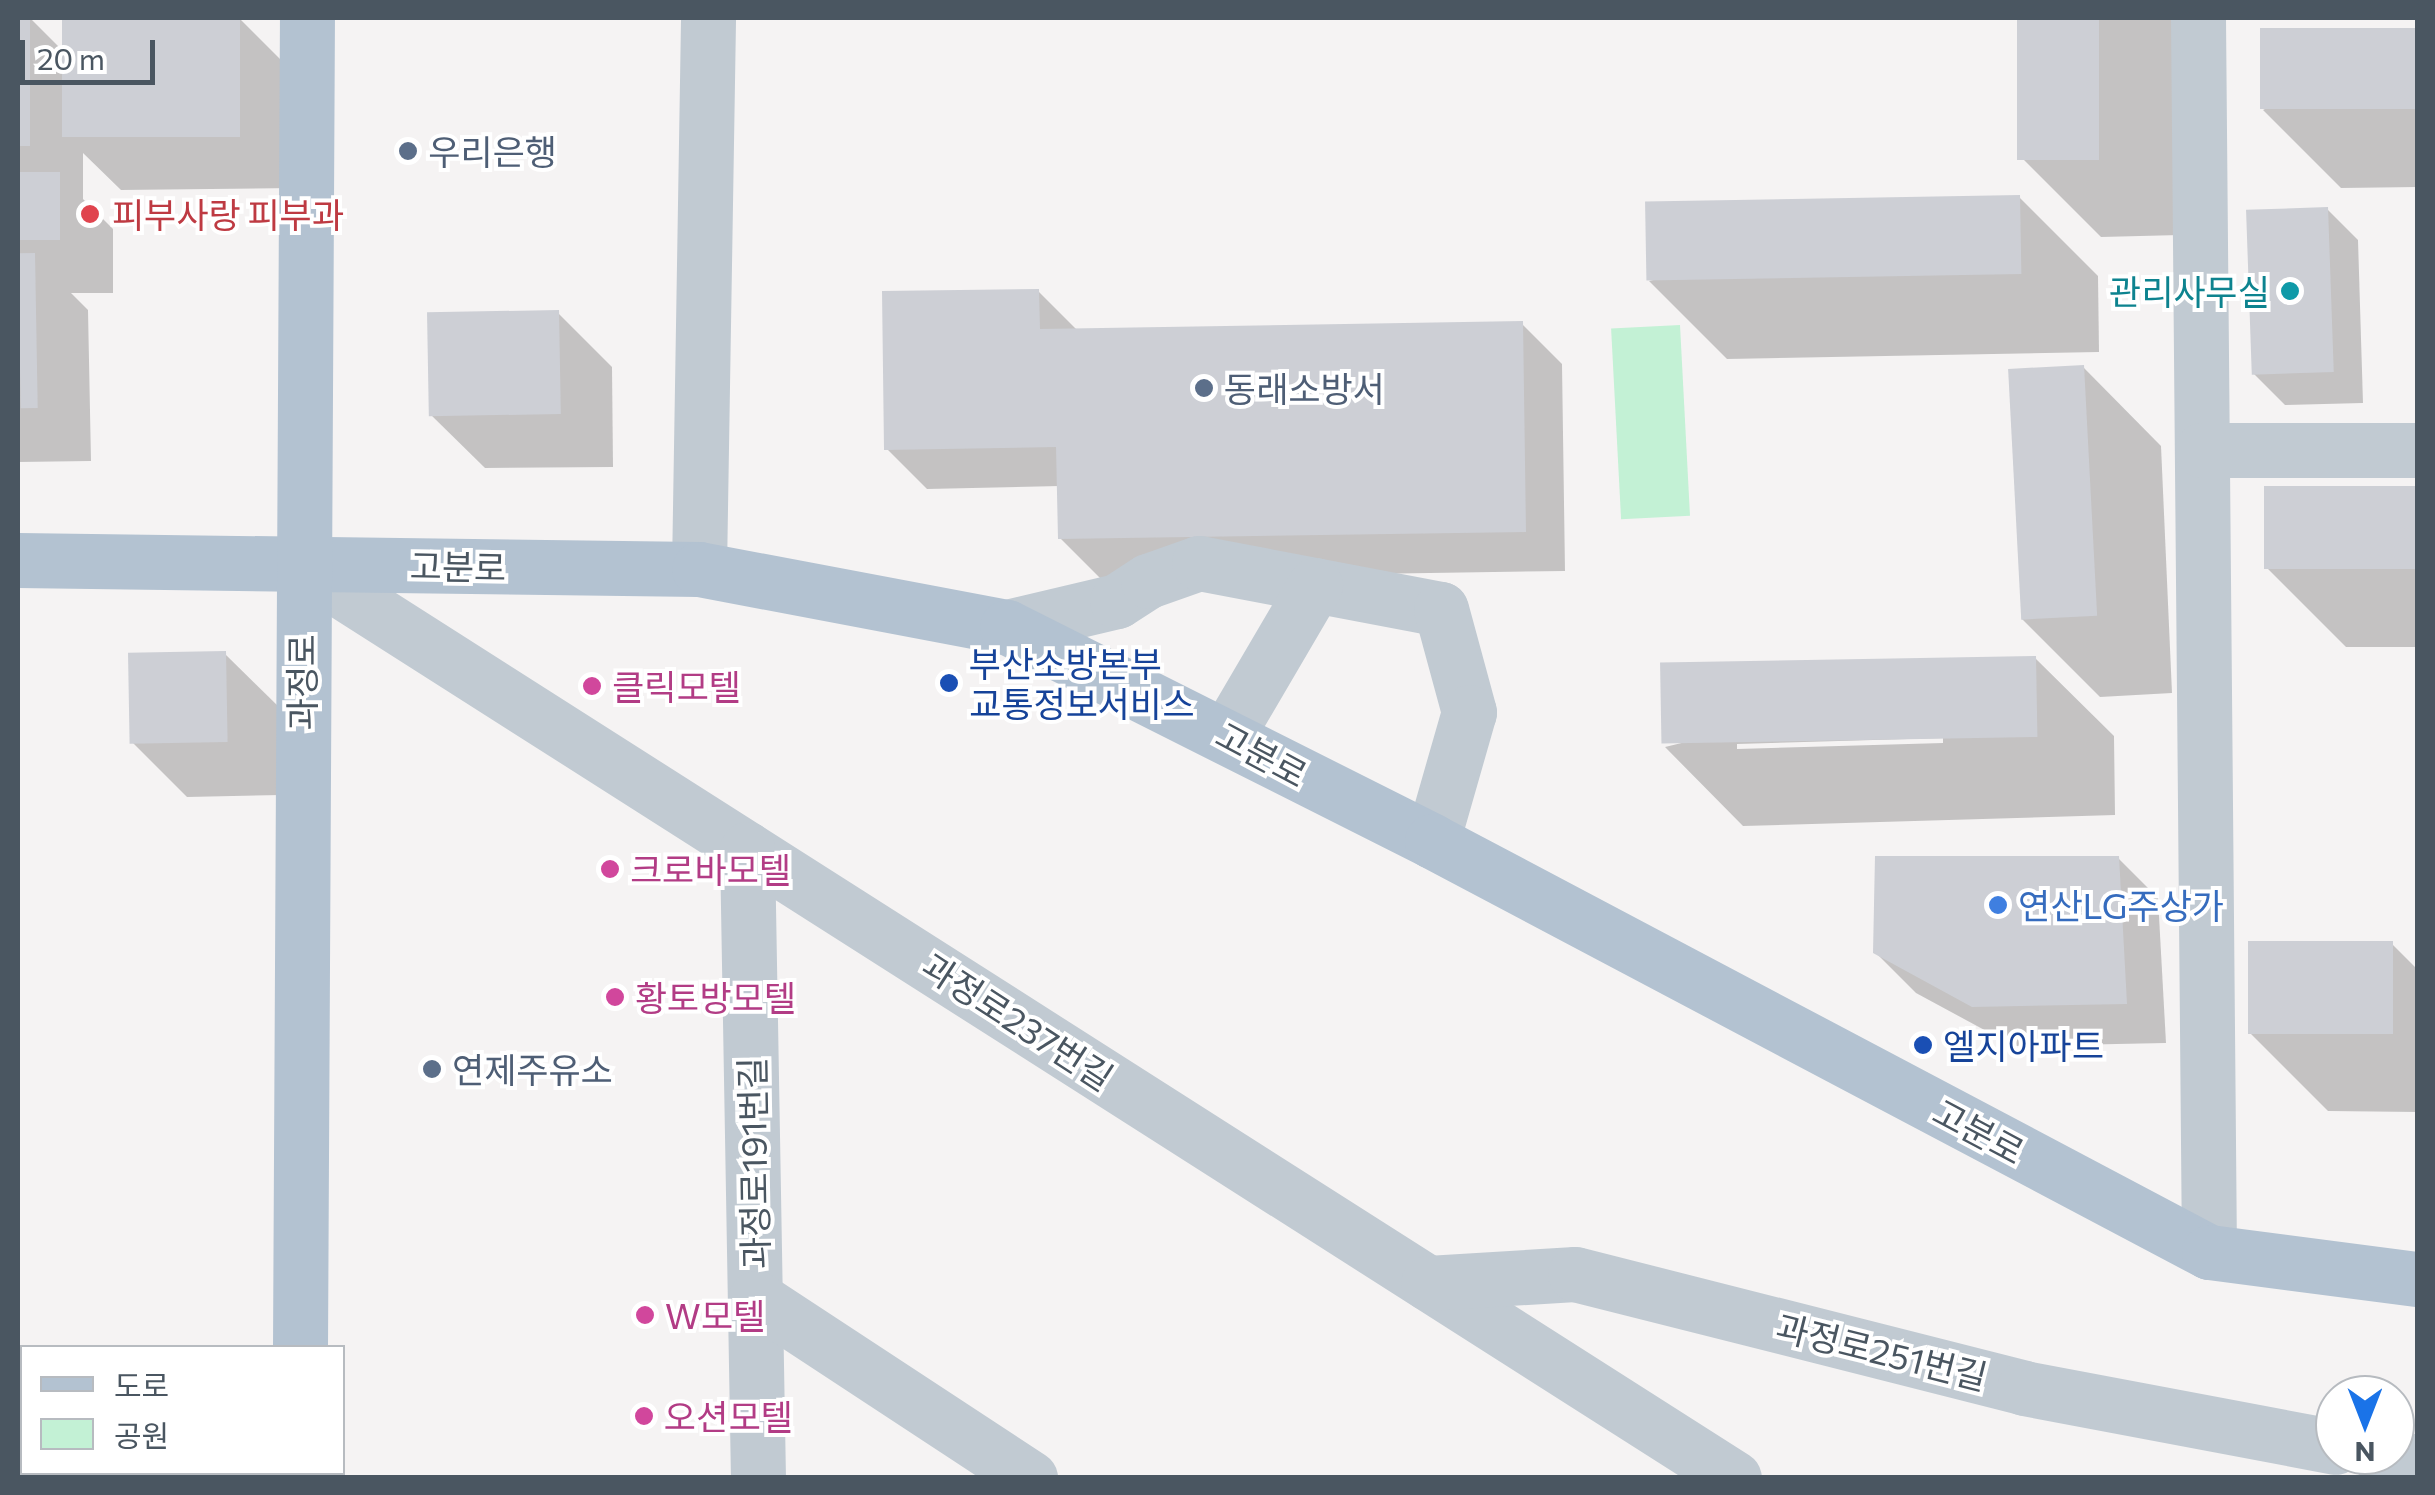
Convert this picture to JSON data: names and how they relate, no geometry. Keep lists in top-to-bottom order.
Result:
{
  "streets": {
    "main road": ["고분로", "과정로"],
    "street": ["과정로237번길", "과정로191번길", "과정로251번길"]
  },
  "crossings": [
    ["고분로", "과정로"],
    ["고분로", "과정로237번길"],
    ["과정로", "과정로237번길"],
    ["과정로237번길", "과정로191번길"],
    ["과정로237번길", "과정로251번길"]
  ],
  "places": [
    "우리은행",
    "피부사랑 피부과",
    "관리사무실",
    "동래소방서",
    "부산소방본부 교통정보서비스",
    "클릭모텔",
    "크로바모텔",
    "연산LG주상가",
    "황토방모텔",
    "엘지아파트",
    "연제주유소",
    "W모텔",
    "오션모텔"
  ],
  "legend": ["도로", "공원"],
  "scale_bar": "20 m",
  "north": "bottom"
}
